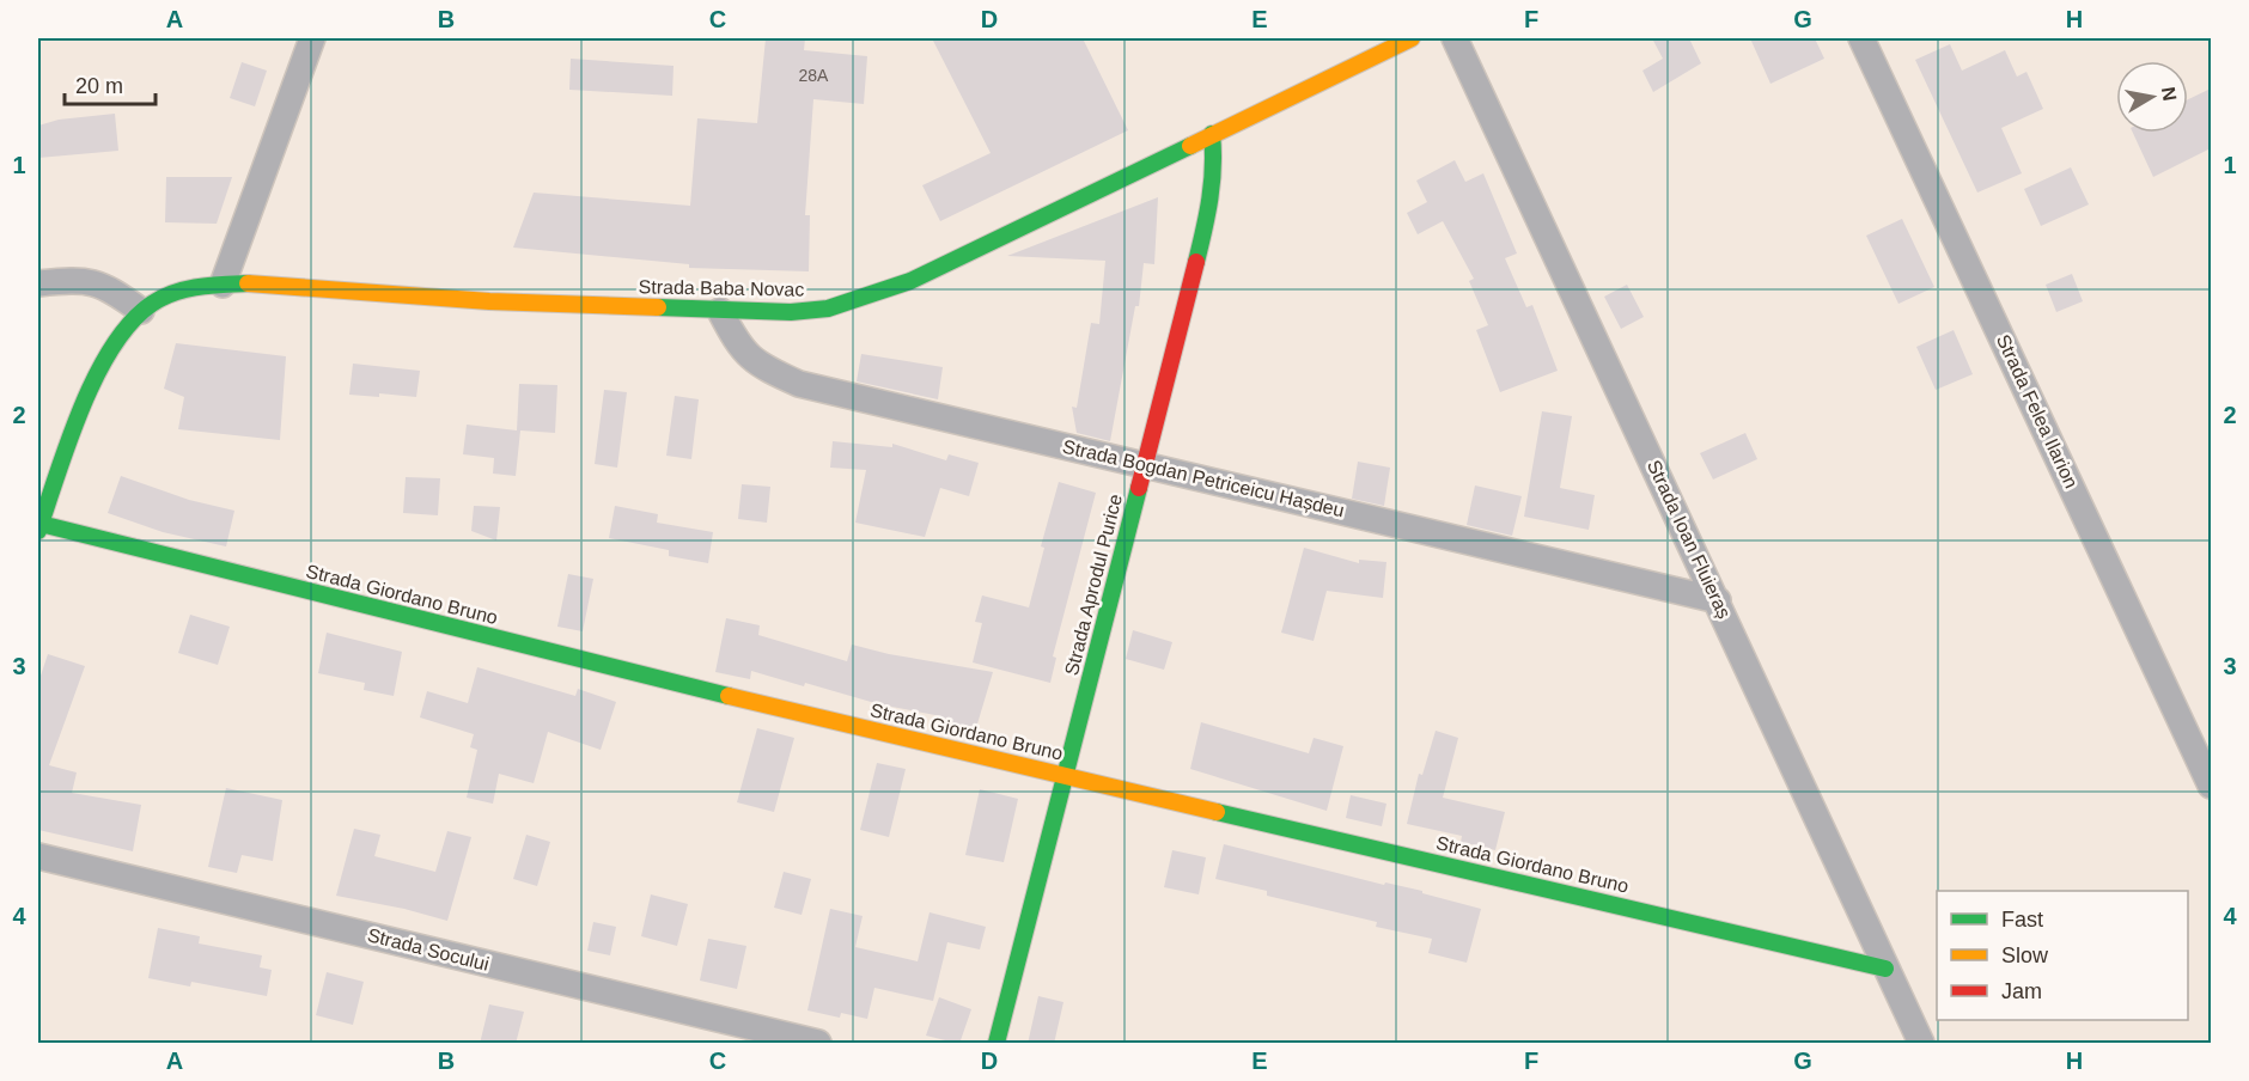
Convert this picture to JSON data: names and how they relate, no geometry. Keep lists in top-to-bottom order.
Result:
{
  "streets": {
    "street": [
      "Strada Baba Novac",
      "Strada Felea Ilarion",
      "Strada Bogdan Petriceicu Hașdeu",
      "Strada Ioan Fluieraș",
      "Strada Aprodul Purice",
      "Strada Giordano Bruno",
      "Strada Socului"
    ]
  },
  "crossings": [
    ["Strada Baba Novac", "Strada Bogdan Petriceicu Hașdeu"],
    ["Strada Baba Novac", "Strada Aprodul Purice"],
    ["Strada Bogdan Petriceicu Hașdeu", "Strada Ioan Fluieraș"],
    ["Strada Bogdan Petriceicu Hașdeu", "Strada Aprodul Purice"],
    ["Strada Ioan Fluieraș", "Strada Giordano Bruno"],
    ["Strada Aprodul Purice", "Strada Giordano Bruno"]
  ],
  "house_numbers": ["28A"],
  "legend": ["Fast", "Slow", "Jam"],
  "scale_bar": "20 m",
  "north": "right",
  "grid": {
    "columns": [
      "A",
      "B",
      "C",
      "D",
      "E",
      "F",
      "G",
      "H"
    ],
    "rows": [
      "1",
      "2",
      "3",
      "4"
    ]
  }
}
